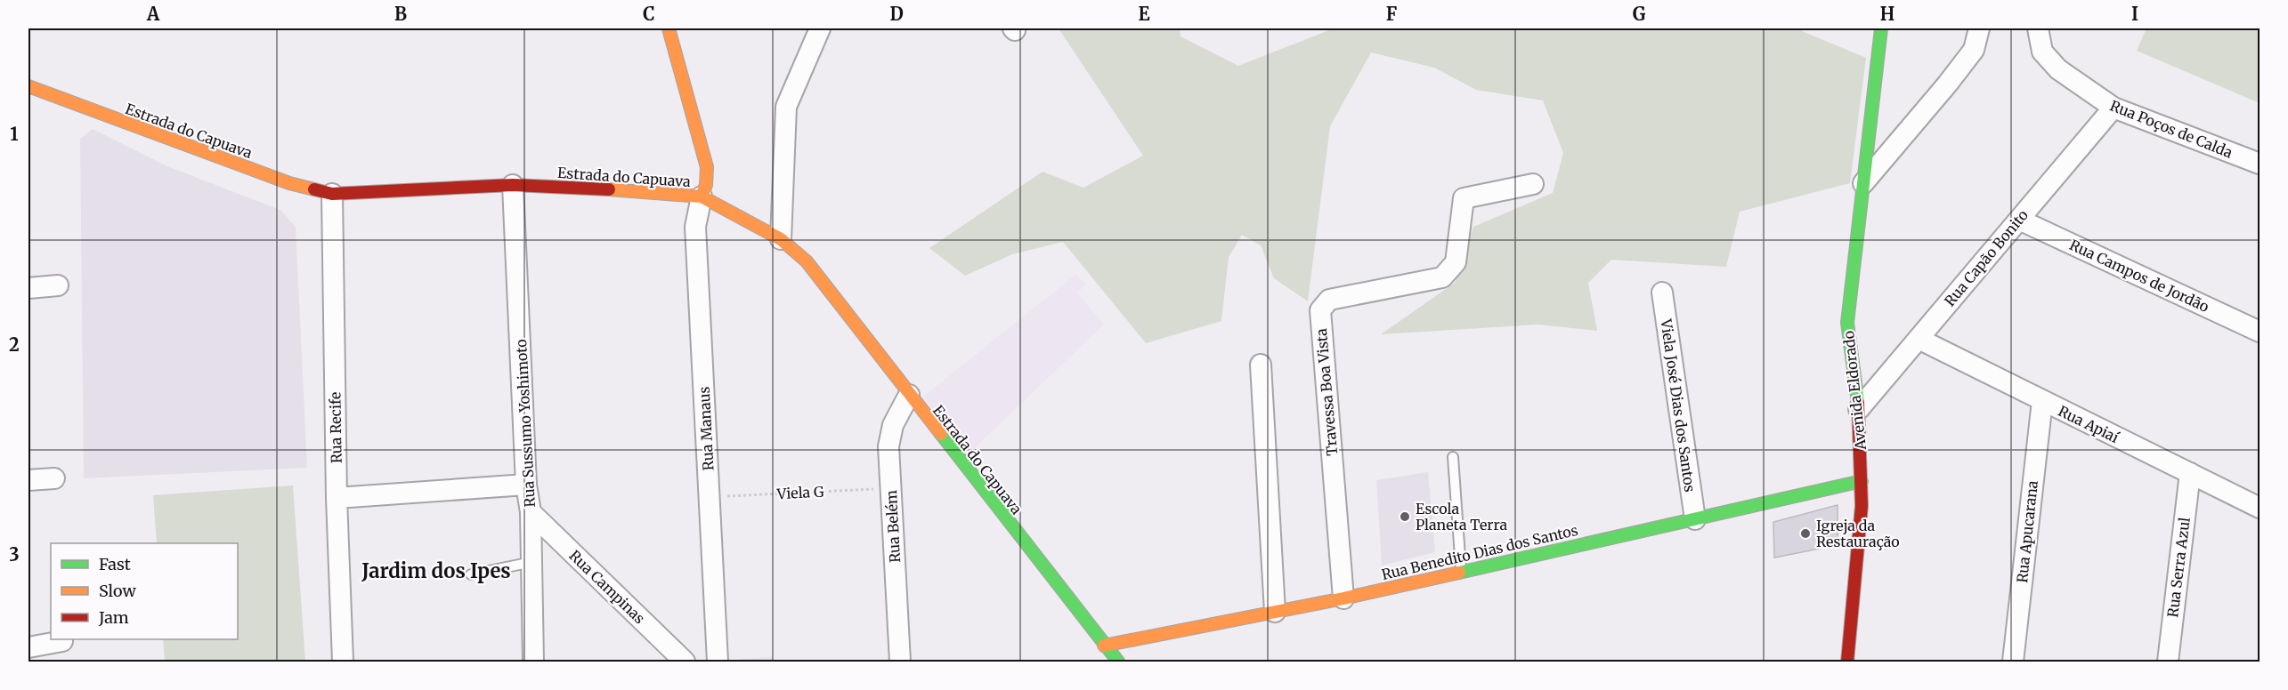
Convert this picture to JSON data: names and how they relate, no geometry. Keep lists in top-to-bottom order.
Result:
{
  "streets": {
    "street": [
      "Rua Poços de Calda",
      "Estrada do Capuava",
      "Rua Capão Bonito",
      "Rua Campos de Jordão",
      "Avenida Eldorado",
      "Travessa Boa Vista",
      "Viela José Dias dos Santos",
      "Rua Sussumo Yoshimoto",
      "Rua Apiaí",
      "Rua Recife",
      "Rua Manaus",
      "Rua Belém",
      "Rua Apucarana",
      "Rua Benedito Dias dos Santos",
      "Rua Serra Azul",
      "Rua Campinas"
    ],
    "path": ["Viela G"]
  },
  "crossings": [
    ["Rua Poços de Calda", "Rua Capão Bonito"],
    ["Estrada do Capuava", "Rua Sussumo Yoshimoto"],
    ["Estrada do Capuava", "Rua Recife"],
    ["Estrada do Capuava", "Rua Manaus"],
    ["Estrada do Capuava", "Rua Belém"],
    ["Estrada do Capuava", "Rua Benedito Dias dos Santos"],
    ["Rua Capão Bonito", "Rua Campos de Jordão"],
    ["Rua Capão Bonito", "Avenida Eldorado"],
    ["Rua Capão Bonito", "Rua Apiaí"],
    ["Avenida Eldorado", "Rua Benedito Dias dos Santos"],
    ["Travessa Boa Vista", "Rua Benedito Dias dos Santos"],
    ["Viela José Dias dos Santos", "Rua Benedito Dias dos Santos"],
    ["Rua Sussumo Yoshimoto", "Rua Campinas"],
    ["Rua Apiaí", "Rua Apucarana"],
    ["Rua Apiaí", "Rua Serra Azul"],
    ["Rua Manaus", "Viela G"],
    ["Viela G", "Rua Belém"]
  ],
  "districts": ["Jardim dos Ipes"],
  "places": ["Escola Planeta Terra", "Igreja da Restauração"],
  "legend": ["Fast", "Slow", "Jam"],
  "grid": {
    "columns": [
      "A",
      "B",
      "C",
      "D",
      "E",
      "F",
      "G",
      "H",
      "I"
    ],
    "rows": ["1", "2", "3"]
  }
}
